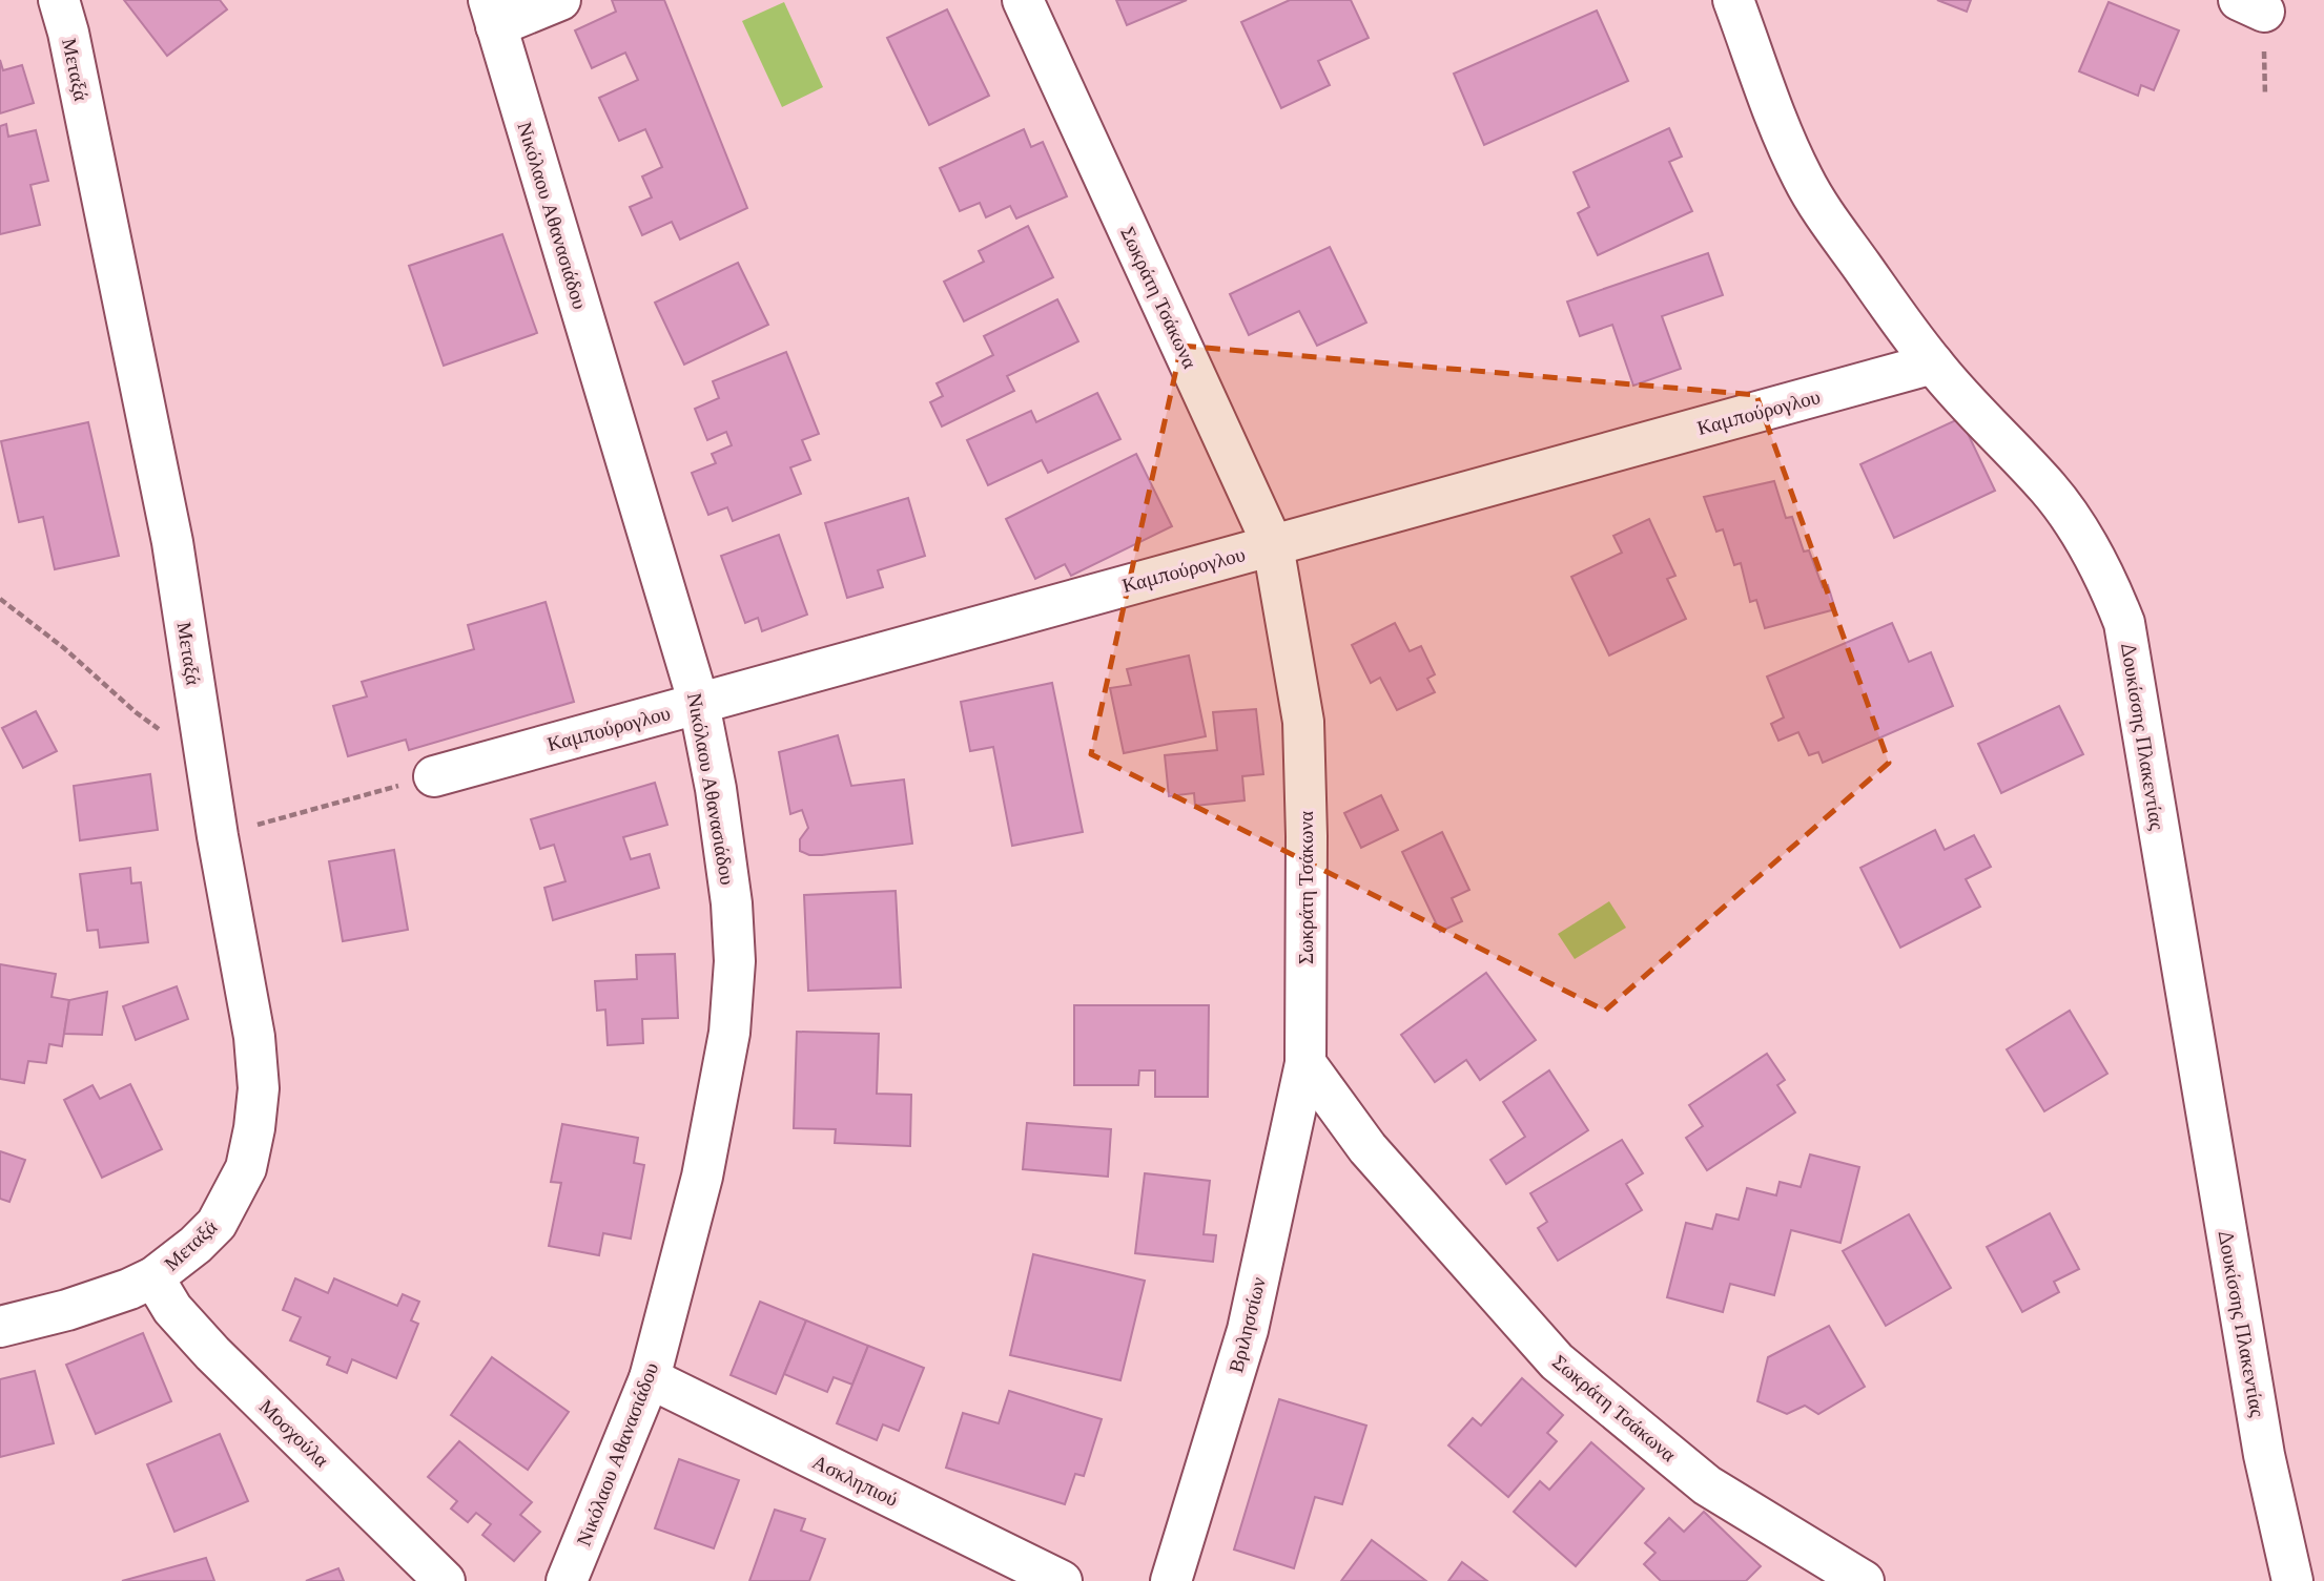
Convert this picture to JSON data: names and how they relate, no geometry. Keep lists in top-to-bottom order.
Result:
{
  "streets": {
    "street": [
      "Μεταξά",
      "Νικόλαου Αθανασιάδου",
      "Σωκράτη Τσάκωνα",
      "Καμπούρογλου",
      "Δουκίσσης Πλακεντίας",
      "Βριλησσίων",
      "Μοσχούλα",
      "Ασκληπιού"
    ]
  },
  "crossings": [
    ["Μεταξά", "Μοσχούλα"],
    ["Νικόλαου Αθανασιάδου", "Καμπούρογλου"],
    ["Νικόλαου Αθανασιάδου", "Ασκληπιού"],
    ["Σωκράτη Τσάκωνα", "Καμπούρογλου"],
    ["Σωκράτη Τσάκωνα", "Βριλησσίων"],
    ["Καμπούρογλου", "Δουκίσσης Πλακεντίας"]
  ]
}
